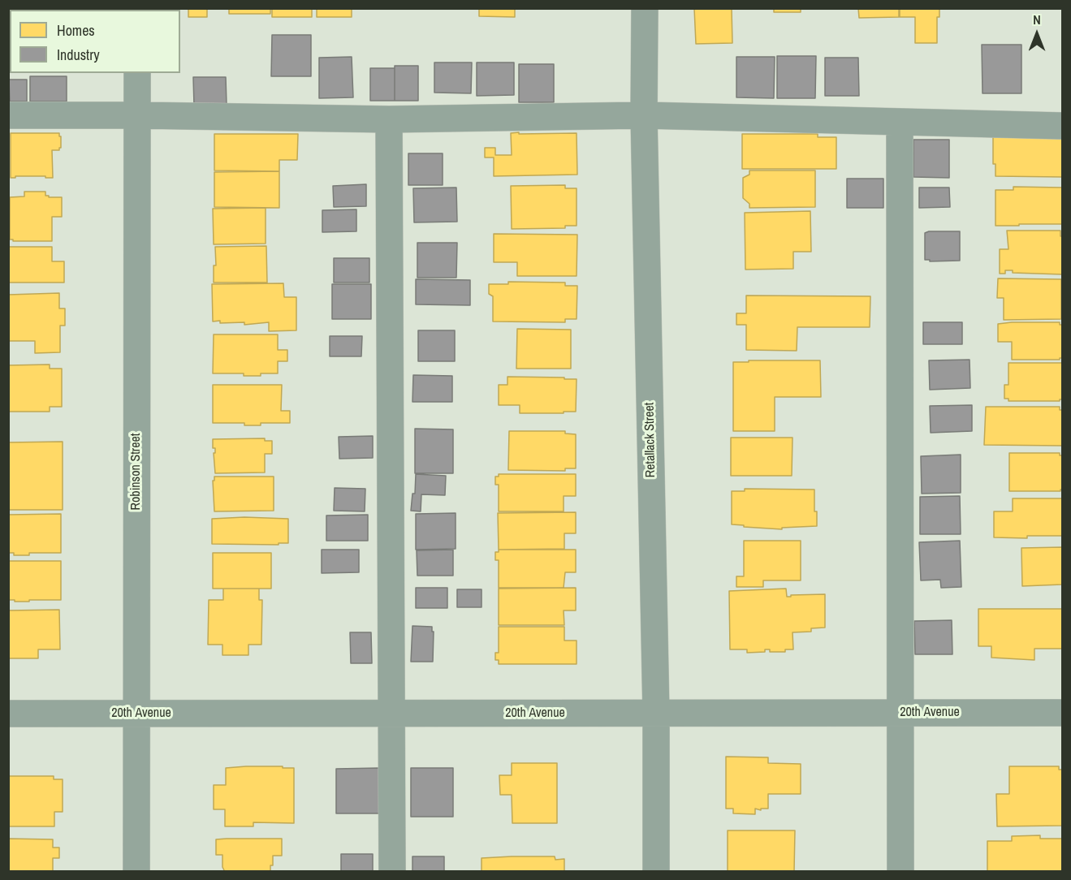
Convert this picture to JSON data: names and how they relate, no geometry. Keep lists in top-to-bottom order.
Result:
{
  "streets": {
    "street": ["Retallack Street", "Robinson Street", "20th Avenue"]
  },
  "crossings": [
    ["Retallack Street", "20th Avenue"],
    ["Robinson Street", "20th Avenue"]
  ],
  "legend": ["Homes", "Industry"],
  "north": "top"
}
